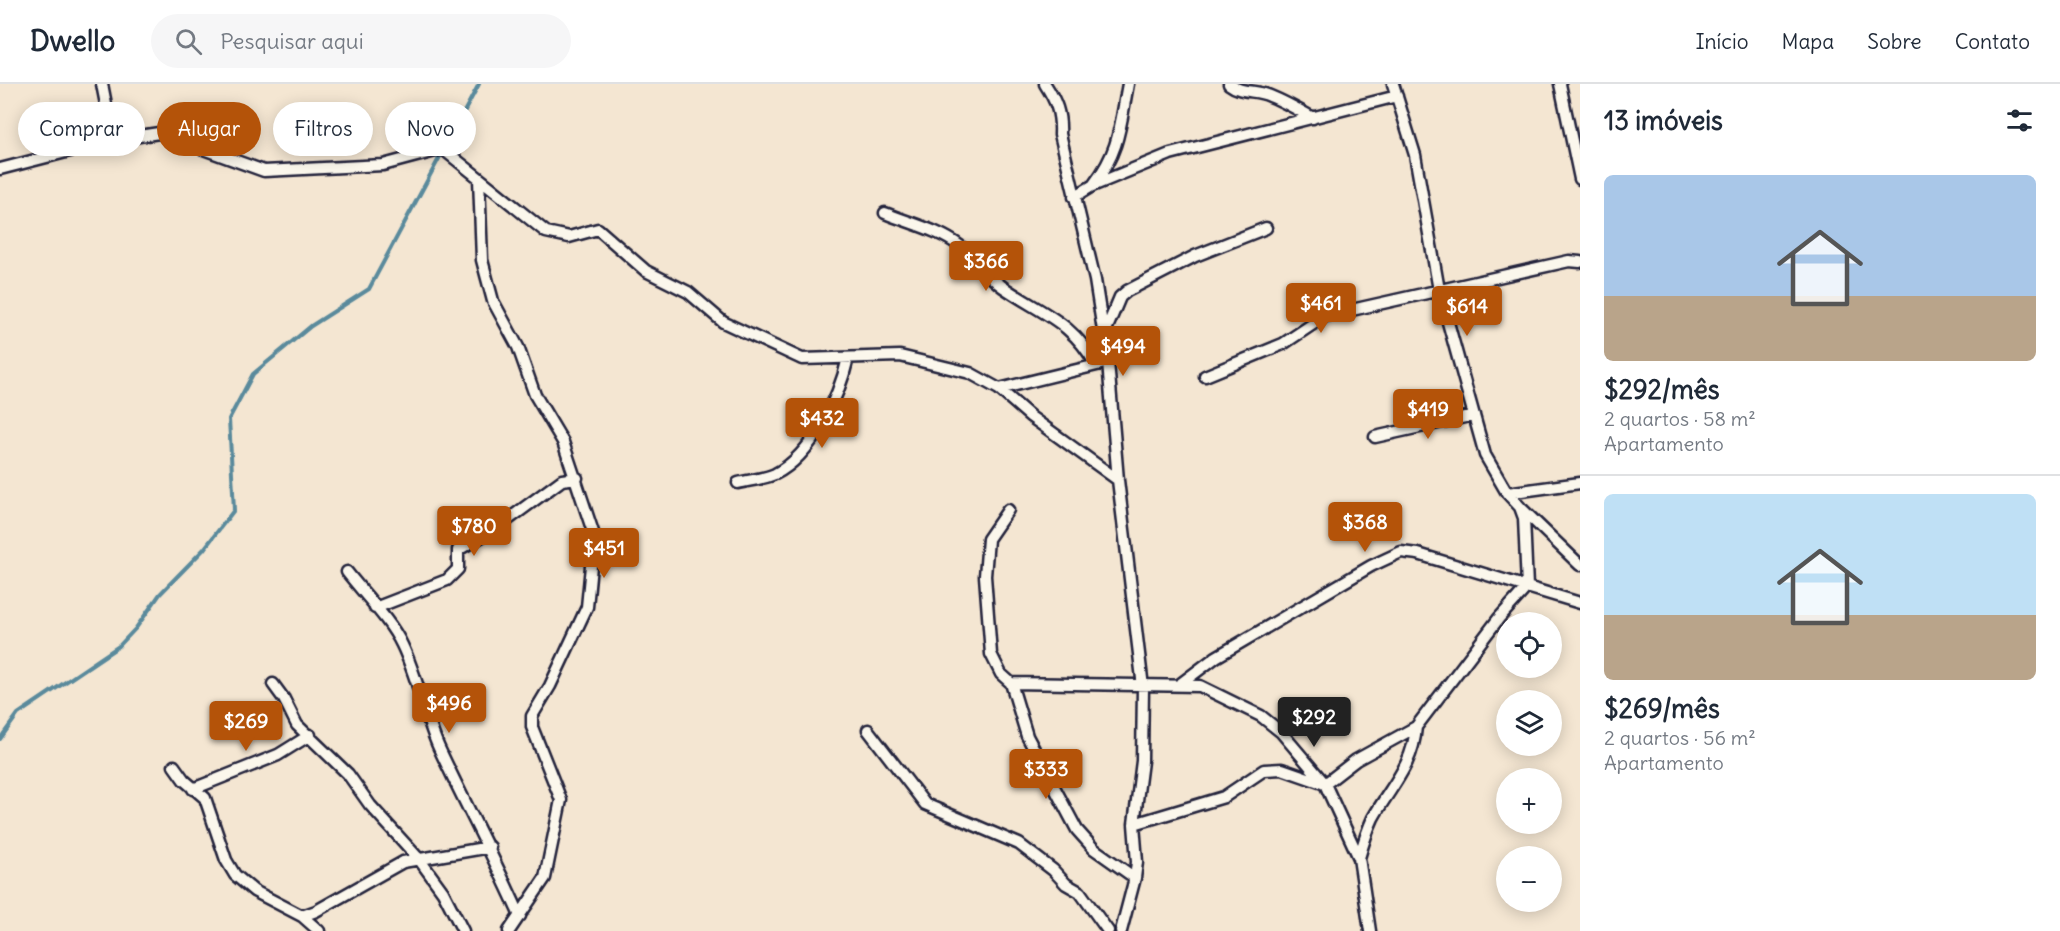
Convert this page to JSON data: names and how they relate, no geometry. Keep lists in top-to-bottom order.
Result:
{
  "page": {
    "header": "Dwello",
    "search": "Pesquisar aqui",
    "nav": [
      "Início",
      "Mapa",
      "Sobre",
      "Contato"
    ],
    "heading": "13 imóveis",
    "chip": [
      "Comprar",
      "Alugar",
      "Filtros",
      "Novo"
    ],
    "list": [
      {
        "name": "$292/mês",
        "note": "2 quartos · 58 m² · Apartamento"
      },
      {
        "name": "$269/mês",
        "note": "2 quartos · 56 m² · Apartamento"
      }
    ],
    "price": [
      "$366",
      "$461",
      "$614",
      "$494",
      "$419",
      "$432",
      "$368",
      "$780",
      "$451",
      "$496",
      "$292",
      "$269",
      "$333"
    ],
    "map_buttons": ["+", "−"]
  }
}
